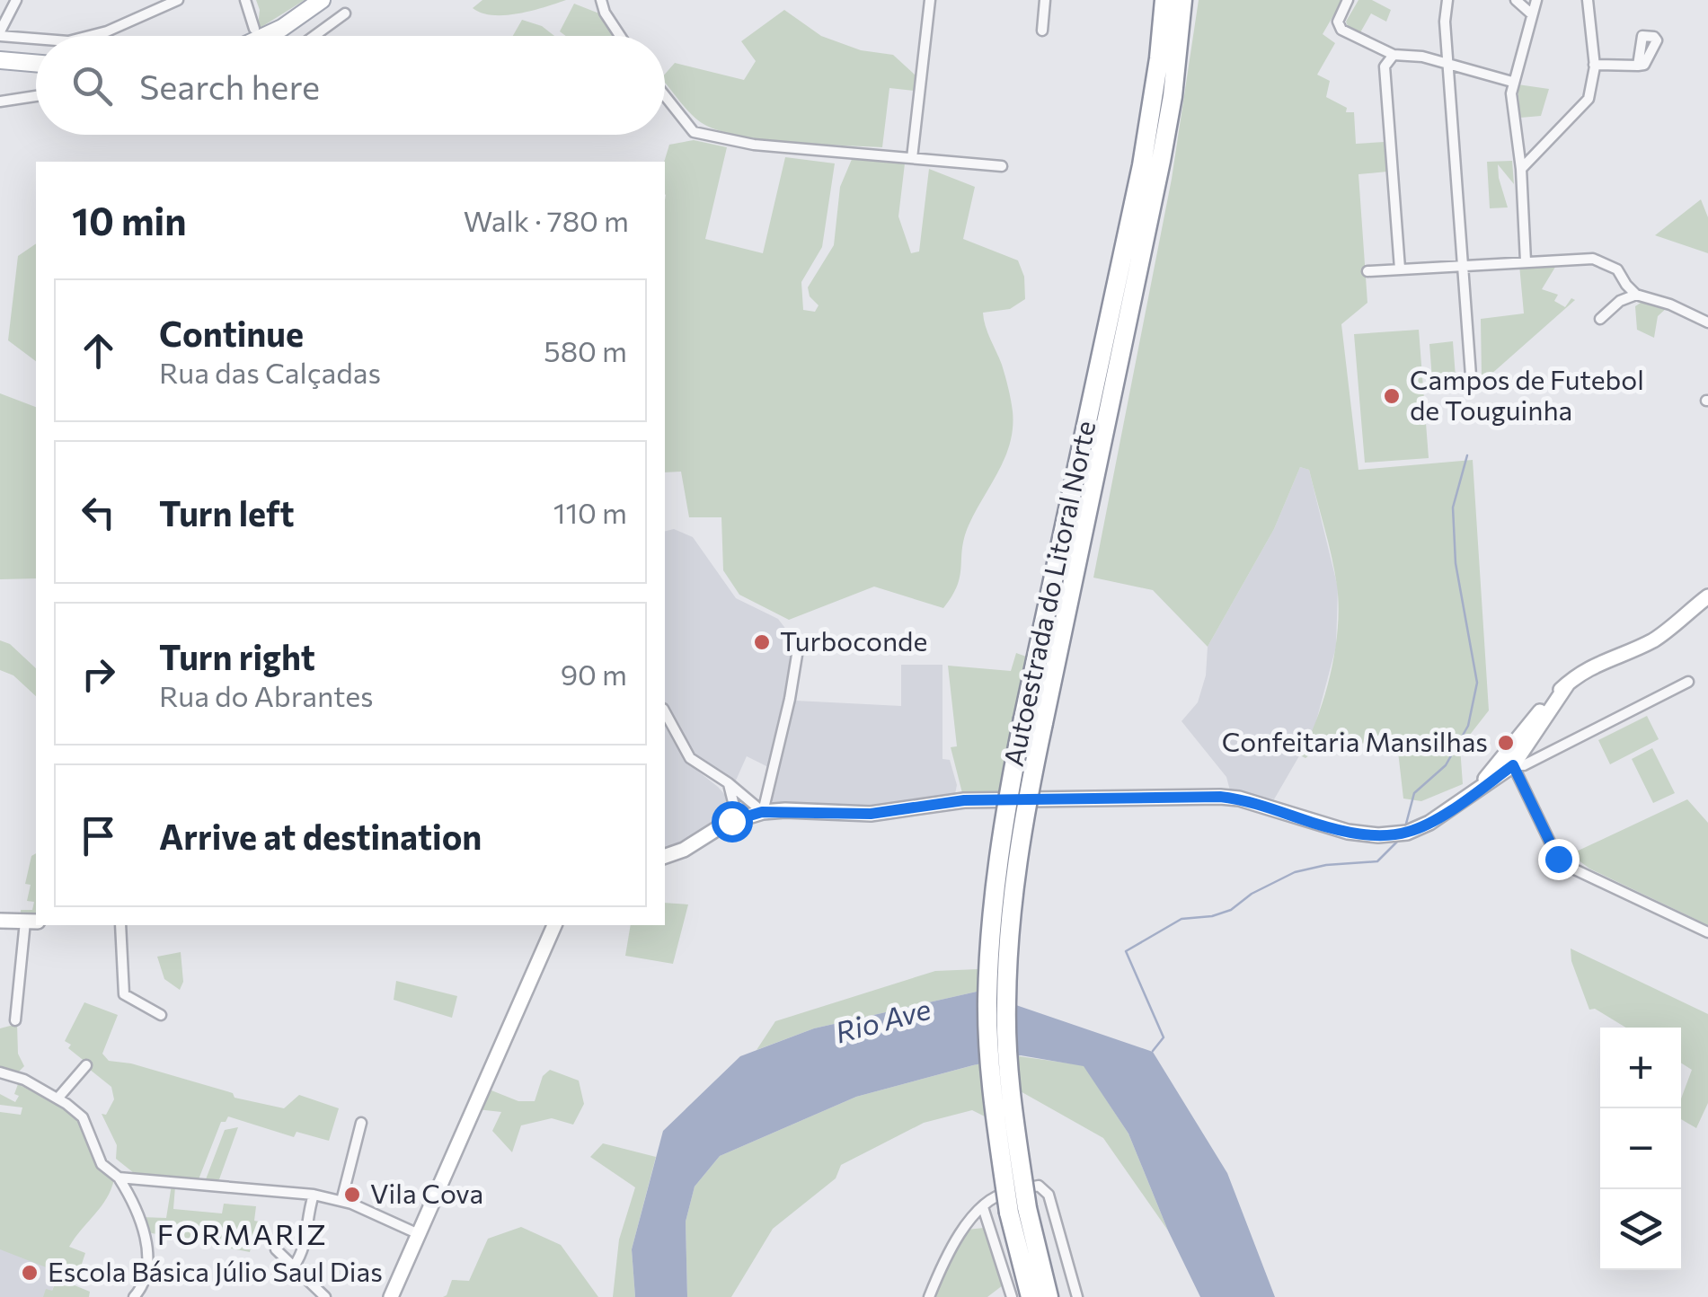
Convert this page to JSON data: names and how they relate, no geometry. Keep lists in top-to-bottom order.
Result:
{
  "streets": {
    "highway": ["Autoestrada do Litoral Norte"]
  },
  "districts": ["FORMARIZ"],
  "water": ["Rio Ave"],
  "places": [
    "Campos de Futebol de Touguinha",
    "Turboconde",
    "Confeitaria Mansilhas",
    "Vila Cova",
    "Escola Básica Júlio Saul Dias"
  ],
  "page": {
    "search": "Search here",
    "heading": ["10 min", "Walk · 780 m"],
    "list": [
      ["Continue", "Rua das Calçadas", "580 m"],
      ["Turn left", "110 m"],
      ["Turn right", "Rua do Abrantes", "90 m"],
      "Arrive at destination"
    ],
    "map_buttons": ["+", "−"]
  }
}
